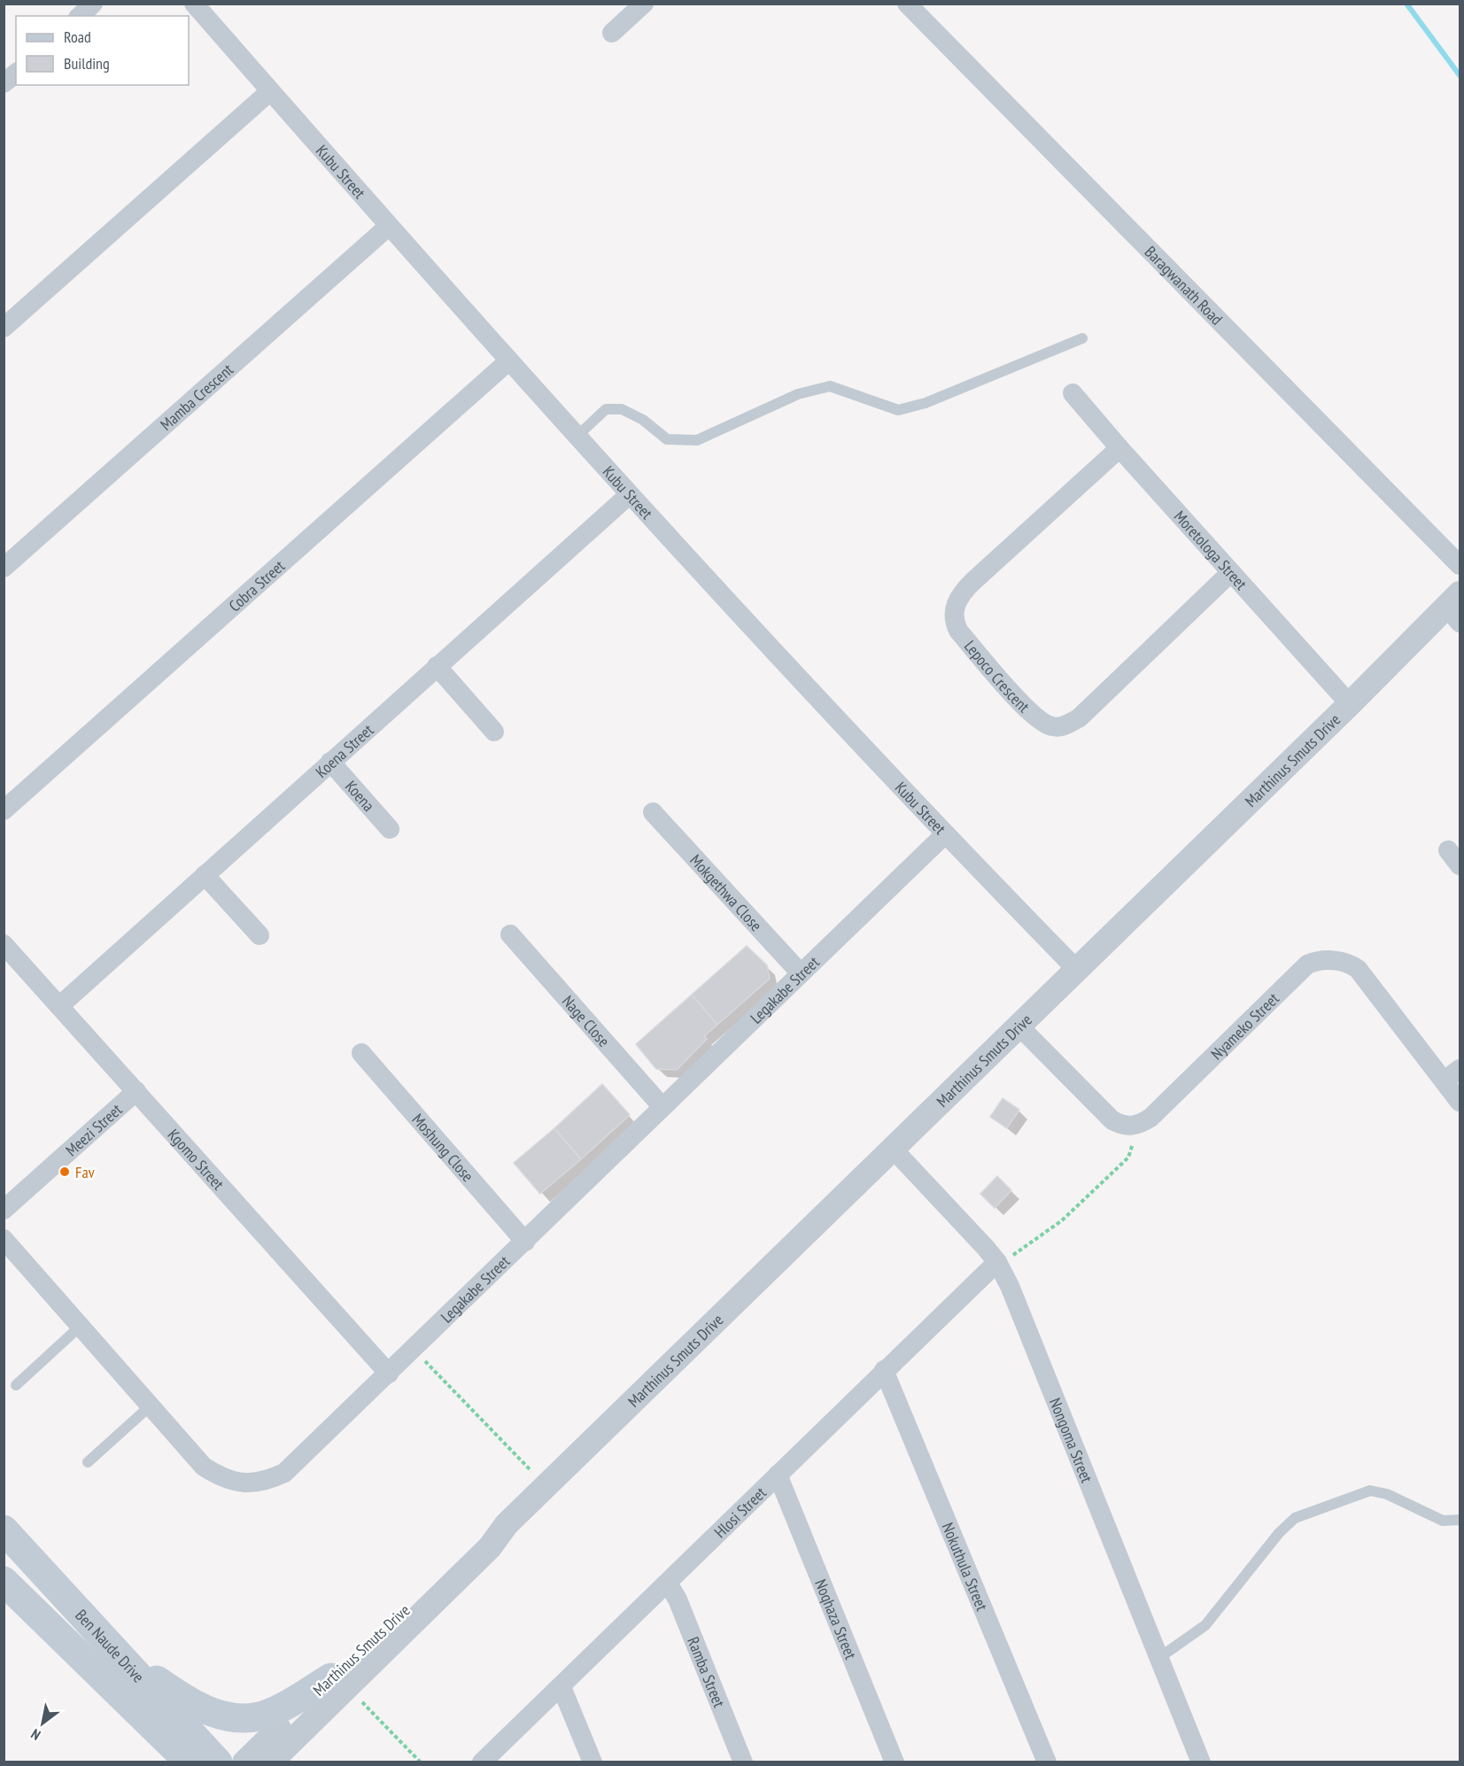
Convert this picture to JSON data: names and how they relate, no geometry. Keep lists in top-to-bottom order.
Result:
{
  "streets": {
    "main road": ["Ben Naude Drive"],
    "street": [
      "Kubu Street",
      "Baragwanath Road",
      "Mamba Crescent",
      "Moretologa Street",
      "Cobra Street",
      "Lepoco Crescent",
      "Koena Street",
      "Marthinus Smuts Drive",
      "Koena",
      "Mokgethwa Close",
      "Legakabe Street",
      "Nage Close",
      "Nyameko Street",
      "Meezi Street",
      "Moshung Close",
      "Kgomo Street",
      "Nongoma Street",
      "Hlosi Street",
      "Nokuthula Street",
      "Noqhaza Street",
      "Ramba Street"
    ]
  },
  "crossings": [
    ["Kubu Street", "Mamba Crescent"],
    ["Kubu Street", "Cobra Street"],
    ["Kubu Street", "Koena Street"],
    ["Kubu Street", "Marthinus Smuts Drive"],
    ["Kubu Street", "Legakabe Street"],
    ["Moretologa Street", "Lepoco Crescent"],
    ["Moretologa Street", "Marthinus Smuts Drive"],
    ["Koena Street", "Koena"],
    ["Koena Street", "Kgomo Street"],
    ["Marthinus Smuts Drive", "Nongoma Street"],
    ["Mokgethwa Close", "Legakabe Street"],
    ["Legakabe Street", "Nage Close"],
    ["Legakabe Street", "Moshung Close"],
    ["Legakabe Street", "Kgomo Street"],
    ["Meezi Street", "Kgomo Street"],
    ["Nongoma Street", "Hlosi Street"],
    ["Hlosi Street", "Nokuthula Street"],
    ["Hlosi Street", "Noqhaza Street"],
    ["Hlosi Street", "Ramba Street"]
  ],
  "places": ["Fav"],
  "legend": ["Road", "Building"],
  "north": "bottom left"
}
